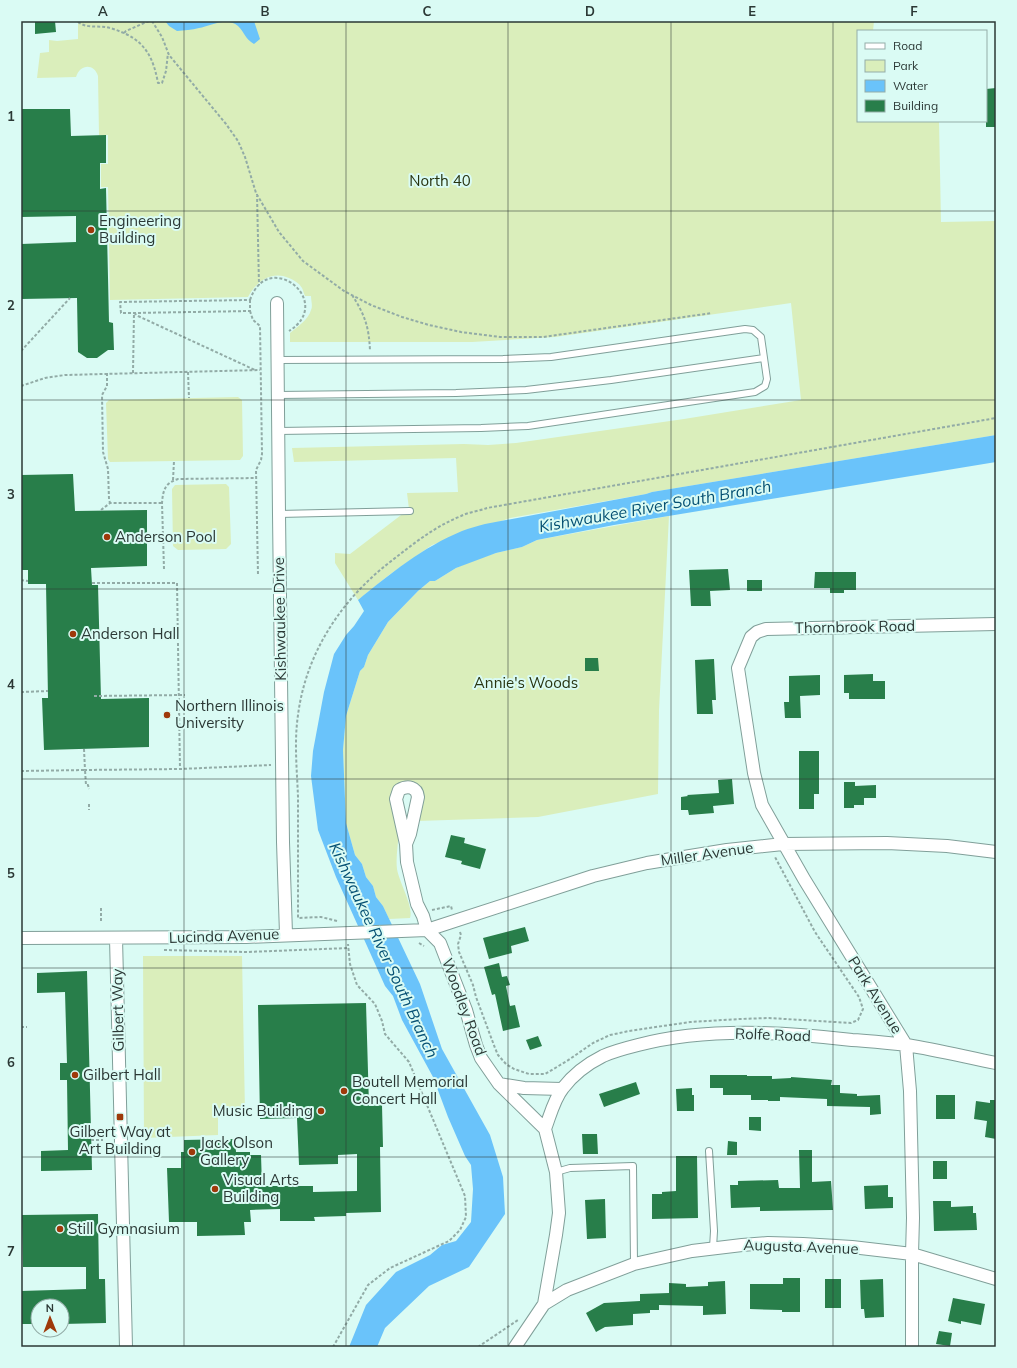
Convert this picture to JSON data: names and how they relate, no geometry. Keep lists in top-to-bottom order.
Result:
{
  "streets": {
    "street": [
      "Kishwaukee Drive",
      "Thornbrook Road",
      "Miller Avenue",
      "Lucinda Avenue",
      "Park Avenue",
      "Woodley Road",
      "Gilbert Way",
      "Rolfe Road",
      "Augusta Avenue"
    ]
  },
  "crossings": [
    ["Kishwaukee Drive", "Lucinda Avenue"],
    ["Thornbrook Road", "Park Avenue"],
    ["Miller Avenue", "Lucinda Avenue"],
    ["Miller Avenue", "Park Avenue"],
    ["Miller Avenue", "Woodley Road"],
    ["Lucinda Avenue", "Woodley Road"],
    ["Lucinda Avenue", "Gilbert Way"],
    ["Park Avenue", "Rolfe Road"],
    ["Park Avenue", "Augusta Avenue"],
    ["Woodley Road", "Rolfe Road"]
  ],
  "water": ["Kishwaukee River South Branch"],
  "parks": ["North 40", "Annie's Woods"],
  "places": {
    "other": [
      "Engineering Building",
      "Anderson Pool",
      "Anderson Hall",
      "Northern Illinois University",
      "Gilbert Hall",
      "Boutell Memorial Concert Hall",
      "Music Building",
      "Jack Olson Gallery",
      "Visual Arts Building",
      "Still Gymnasium"
    ],
    "transit": ["Gilbert Way at Art Building"]
  },
  "legend": [
    "Road",
    "Park",
    "Water",
    "Building"
  ],
  "north": "top",
  "grid": {
    "columns": [
      "A",
      "B",
      "C",
      "D",
      "E",
      "F"
    ],
    "rows": [
      "1",
      "2",
      "3",
      "4",
      "5",
      "6",
      "7"
    ]
  }
}
